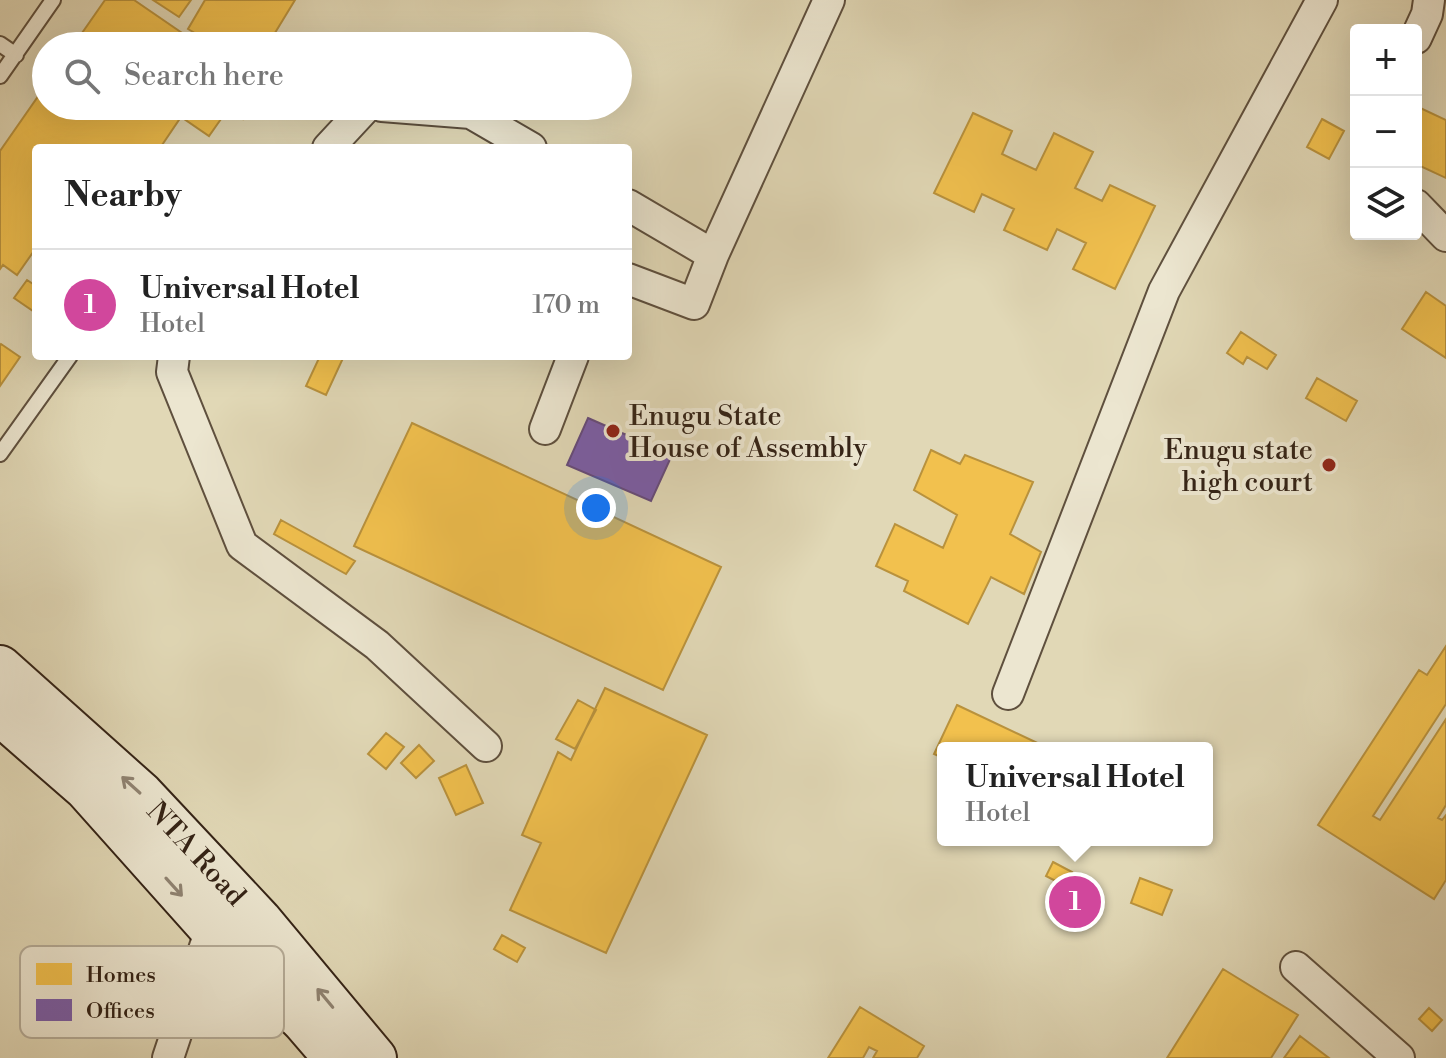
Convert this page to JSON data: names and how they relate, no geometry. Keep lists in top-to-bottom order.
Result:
{
  "streets": {
    "main road": ["NTA Road"]
  },
  "places": ["Enugu State House of Assembly", "Enugu state high court"],
  "legend": ["Homes", "Offices"],
  "page": {
    "map_buttons": ["+", "−"],
    "search": "Search here",
    "heading": "Nearby",
    "list": [
      {
        "mark": "1",
        "name": "Universal Hotel",
        "note": "Hotel",
        "value": "170 m"
      }
    ],
    "popup": ["Universal Hotel", "Hotel"],
    "pins": "1"
  }
}
